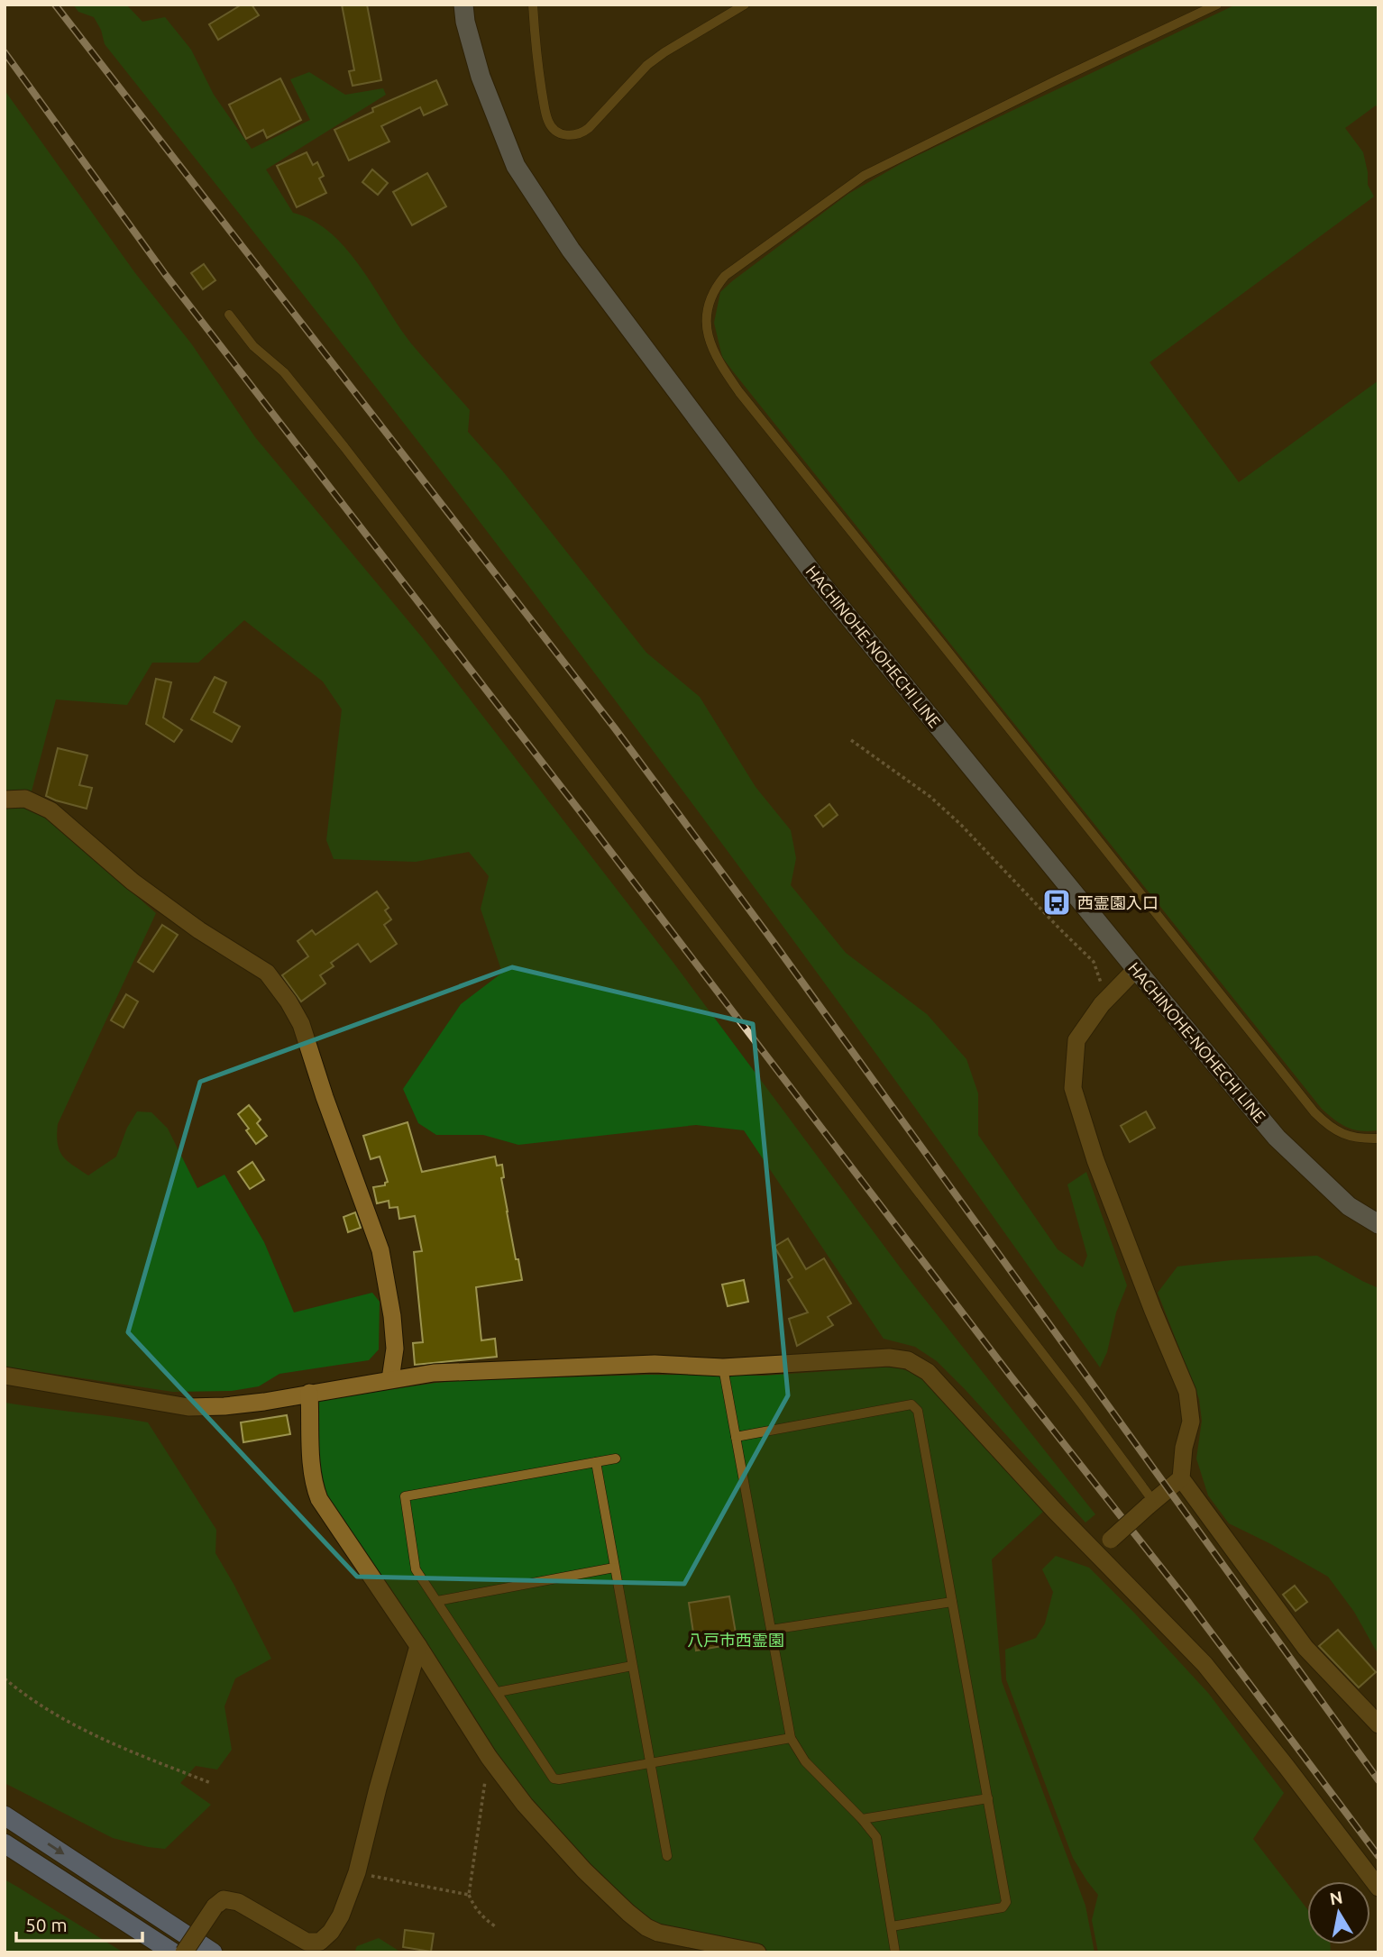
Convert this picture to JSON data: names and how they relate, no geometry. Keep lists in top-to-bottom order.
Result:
{
  "streets": {
    "main road": ["HACHINOHE-NOHECHI LINE"]
  },
  "parks": ["八戸市西霊園"],
  "places": {
    "bus stop": ["西霊園入口"]
  },
  "scale_bar": "50 m",
  "north": "top"
}
